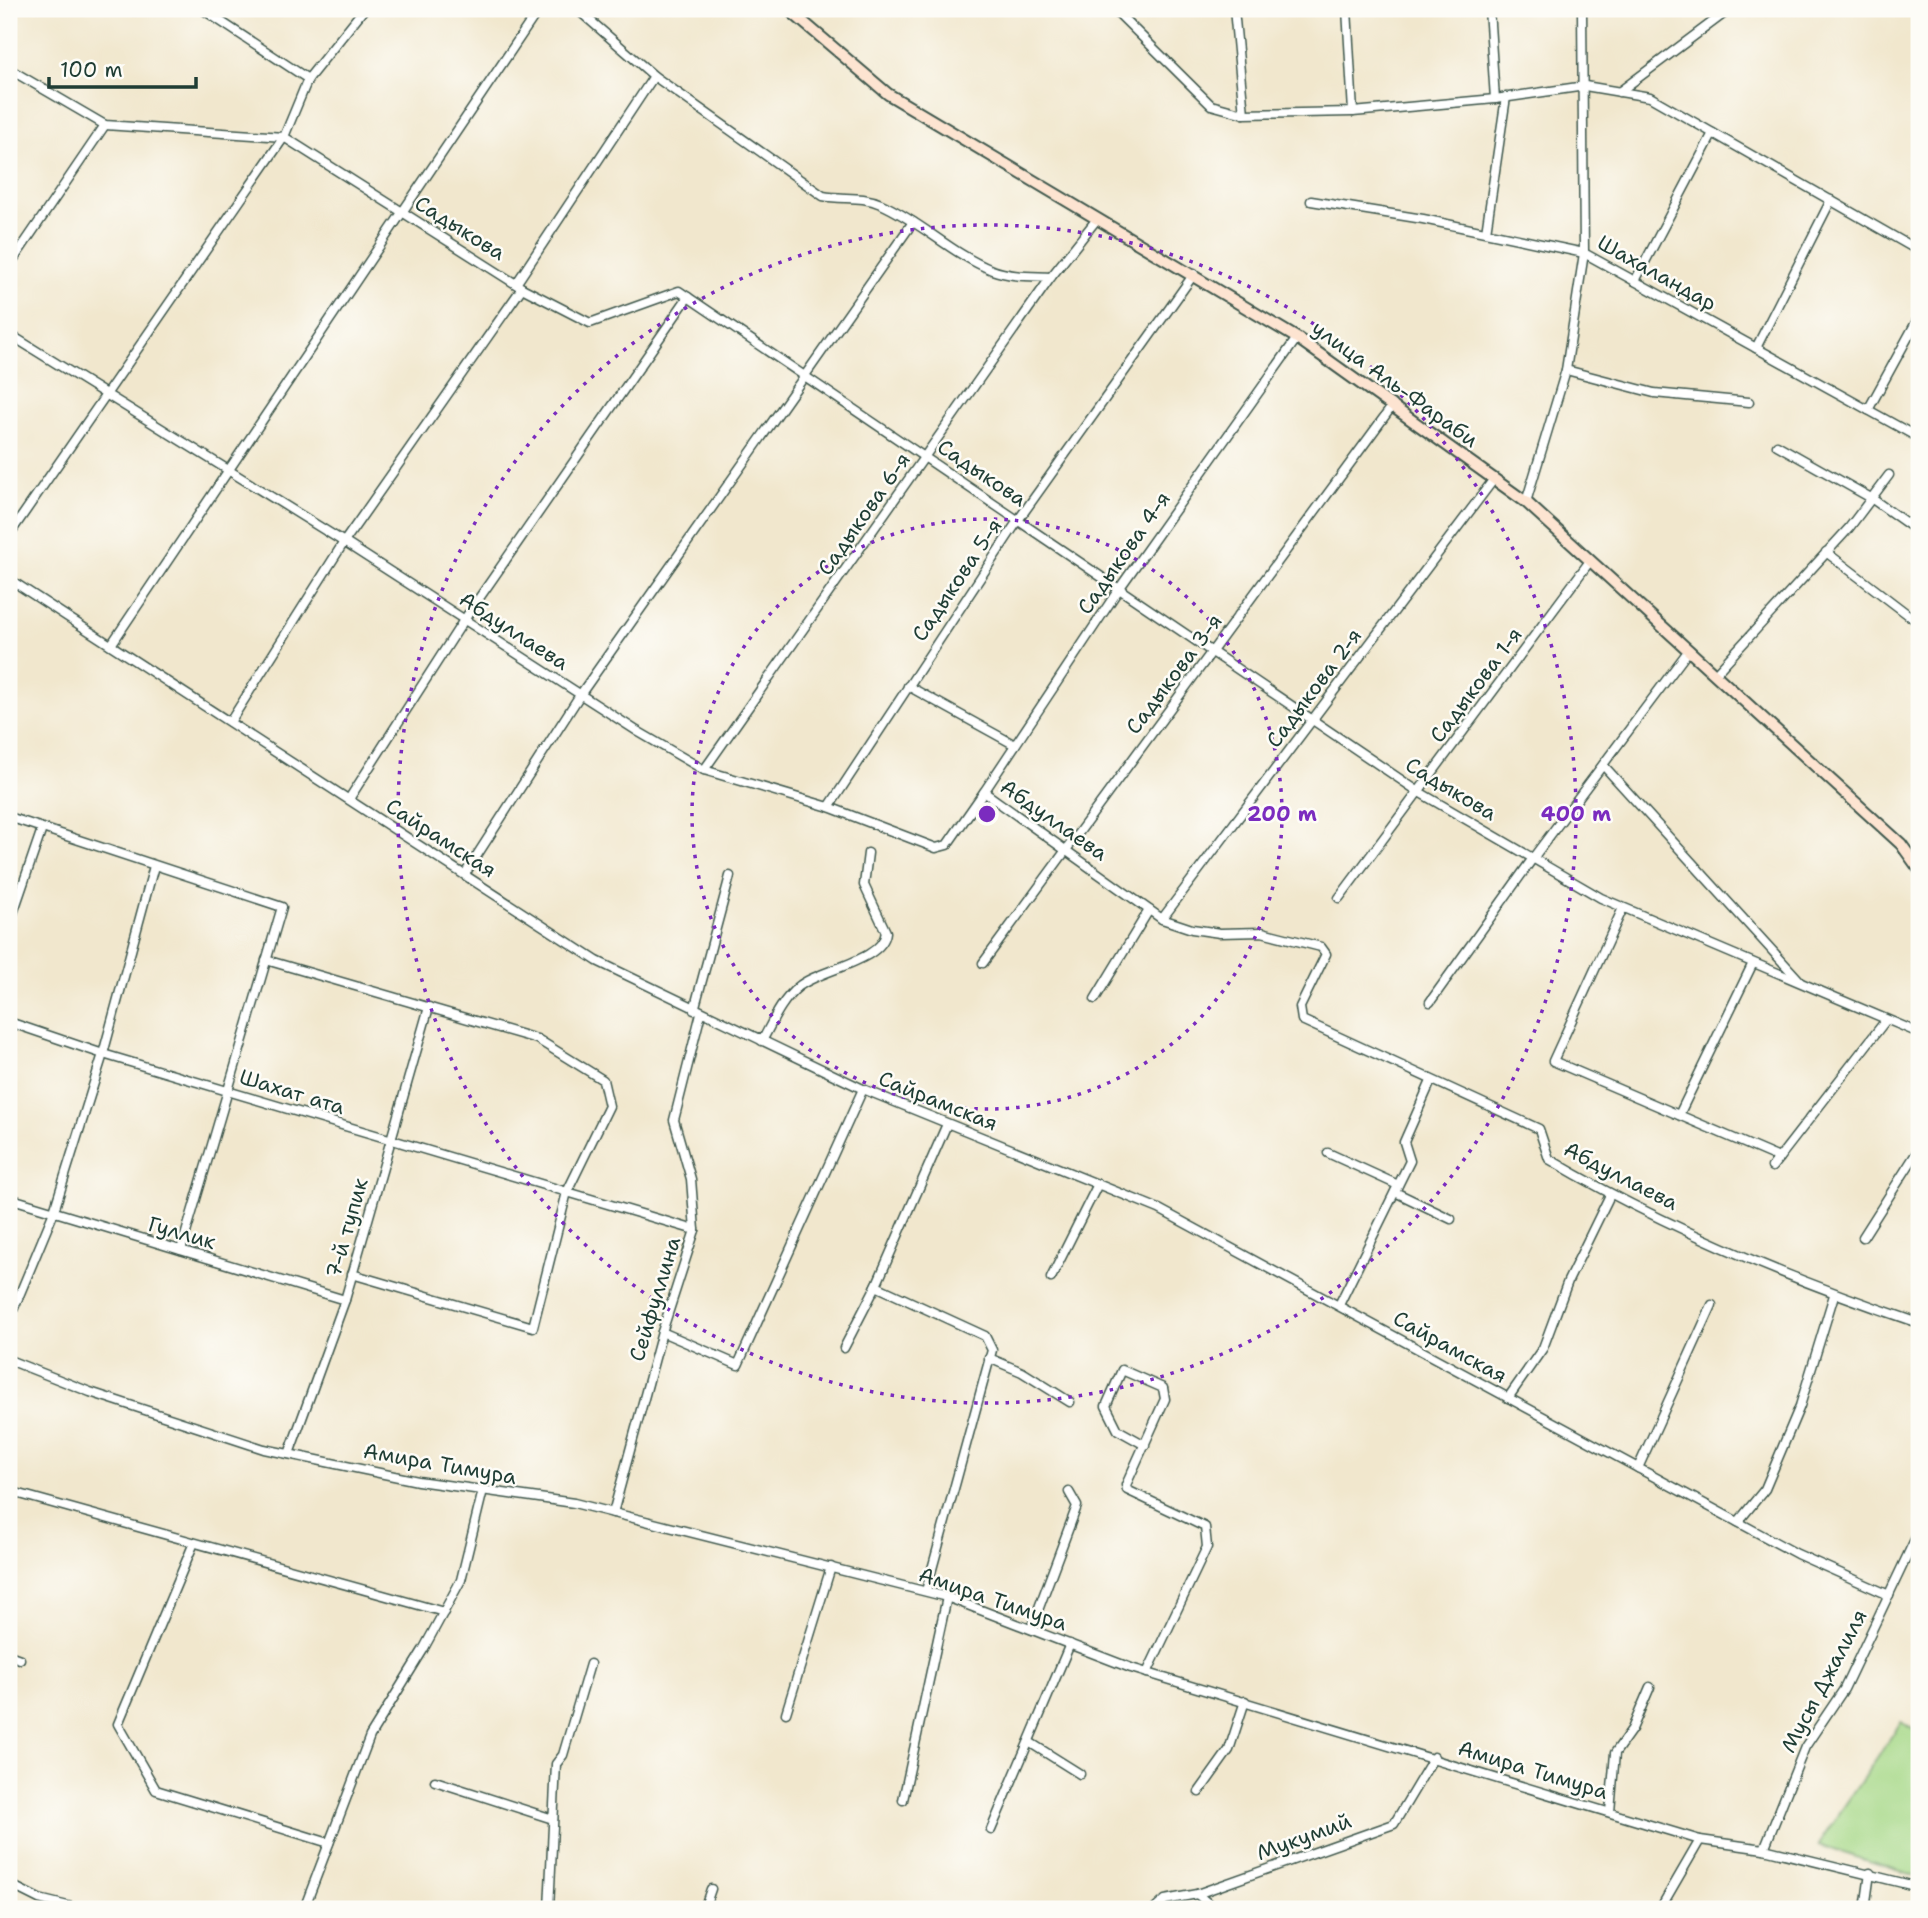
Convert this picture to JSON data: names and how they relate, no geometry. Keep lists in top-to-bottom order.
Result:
{
  "streets": {
    "main road": ["улица Аль-Фараби"],
    "street": [
      "Садыкова",
      "Шахаландар",
      "Садыкова 6-я",
      "Садыкова 4-я",
      "Садыкова 5-я",
      "Абдуллаева",
      "Садыкова 3-я",
      "Садыкова 1-я",
      "Садыкова 2-я",
      "Сайрамская",
      "Шахат ата",
      "7-й тупик",
      "Гуллик",
      "Сейфуллина",
      "Амира Тимура",
      "Мусы Джалиля",
      "Мукумий"
    ]
  },
  "crossings": [
    ["Садыкова", "Садыкова 6-я"],
    ["Садыкова", "Садыкова 4-я"],
    ["Садыкова", "Садыкова 5-я"],
    ["Садыкова", "Садыкова 3-я"],
    ["Садыкова", "Садыкова 1-я"],
    ["Садыкова", "Садыкова 2-я"],
    ["улица Аль-Фараби", "Садыкова 6-я"],
    ["улица Аль-Фараби", "Садыкова 4-я"],
    ["улица Аль-Фараби", "Садыкова 5-я"],
    ["улица Аль-Фараби", "Садыкова 3-я"],
    ["улица Аль-Фараби", "Садыкова 1-я"],
    ["улица Аль-Фараби", "Садыкова 2-я"],
    ["Садыкова 6-я", "Абдуллаева"],
    ["Садыкова 4-я", "Абдуллаева"],
    ["Садыкова 5-я", "Абдуллаева"],
    ["Абдуллаева", "Садыкова 3-я"],
    ["Абдуллаева", "Садыкова 2-я"],
    ["Сайрамская", "Сейфуллина"],
    ["Сайрамская", "Мусы Джалиля"],
    ["Шахат ата", "7-й тупик"],
    ["Шахат ата", "Сейфуллина"],
    ["7-й тупик", "Гуллик"],
    ["7-й тупик", "Амира Тимура"],
    ["Сейфуллина", "Амира Тимура"],
    ["Амира Тимура", "Мусы Джалиля"],
    ["Амира Тимура", "Мукумий"]
  ],
  "scale_bar": "100 m",
  "rings": ["200 m", "400 m"]
}
